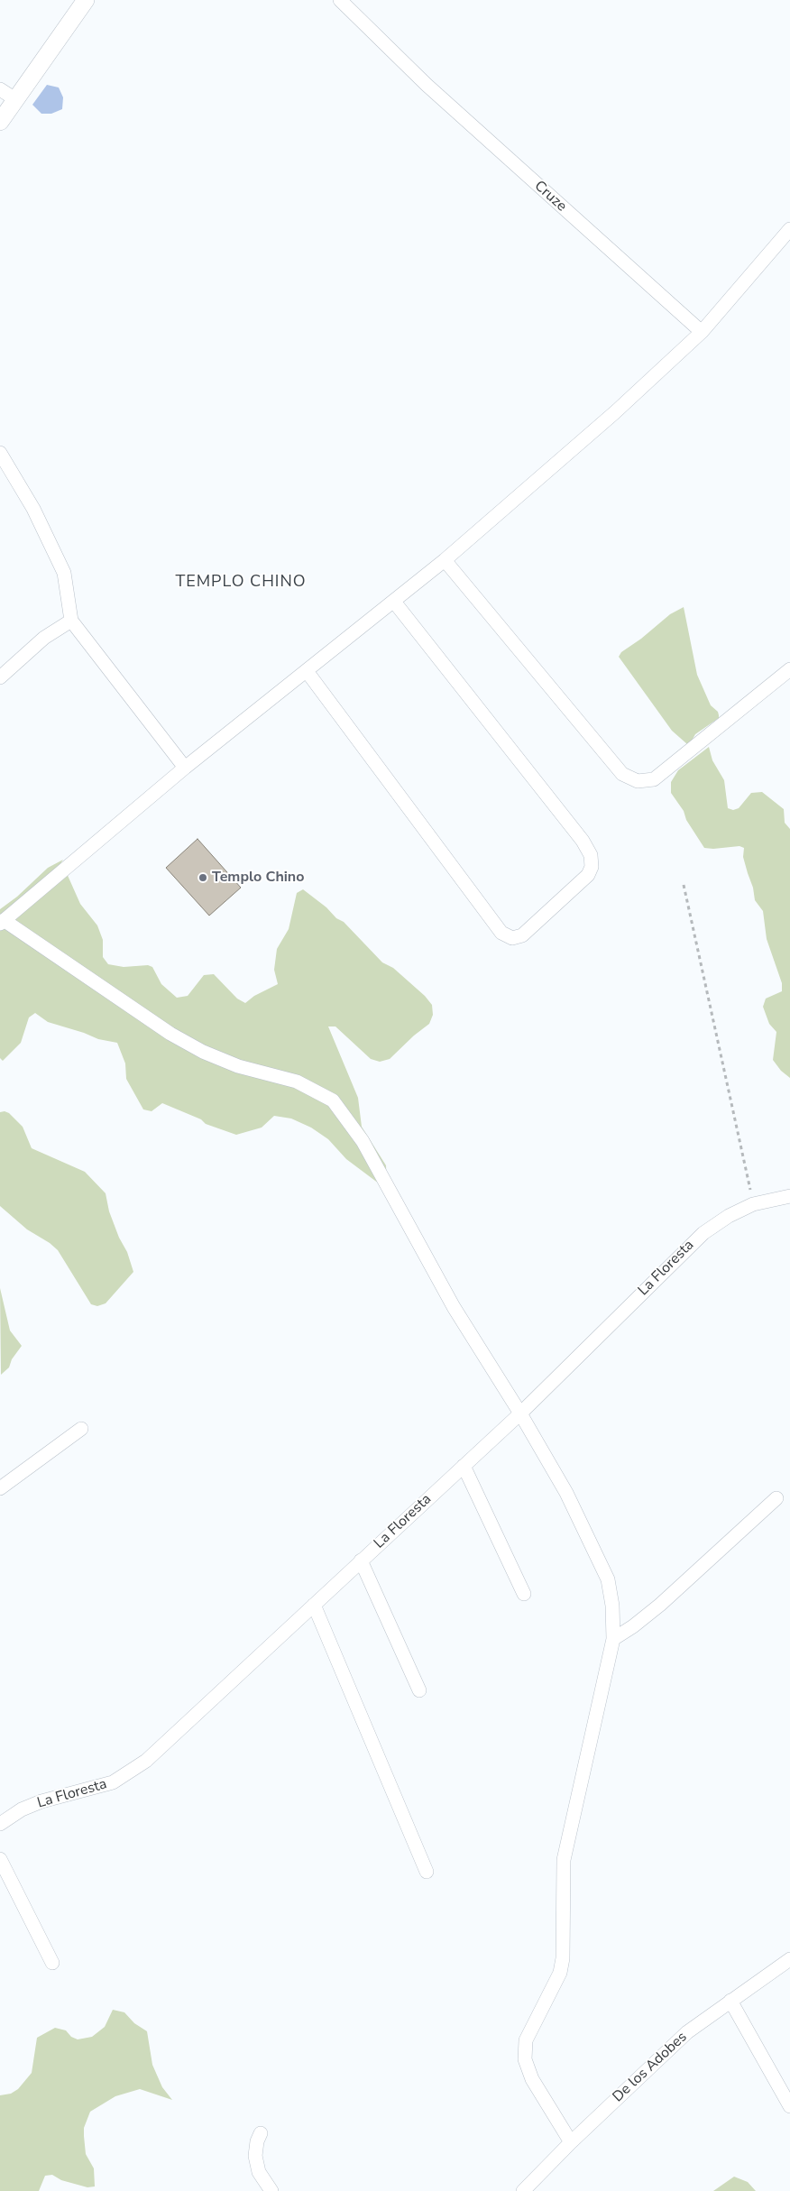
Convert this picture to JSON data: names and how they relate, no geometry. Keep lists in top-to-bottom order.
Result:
{
  "streets": {
    "street": ["Cruze", "La Floresta", "De los Adobes"]
  },
  "districts": ["TEMPLO CHINO"],
  "places": ["Templo Chino"]
}
